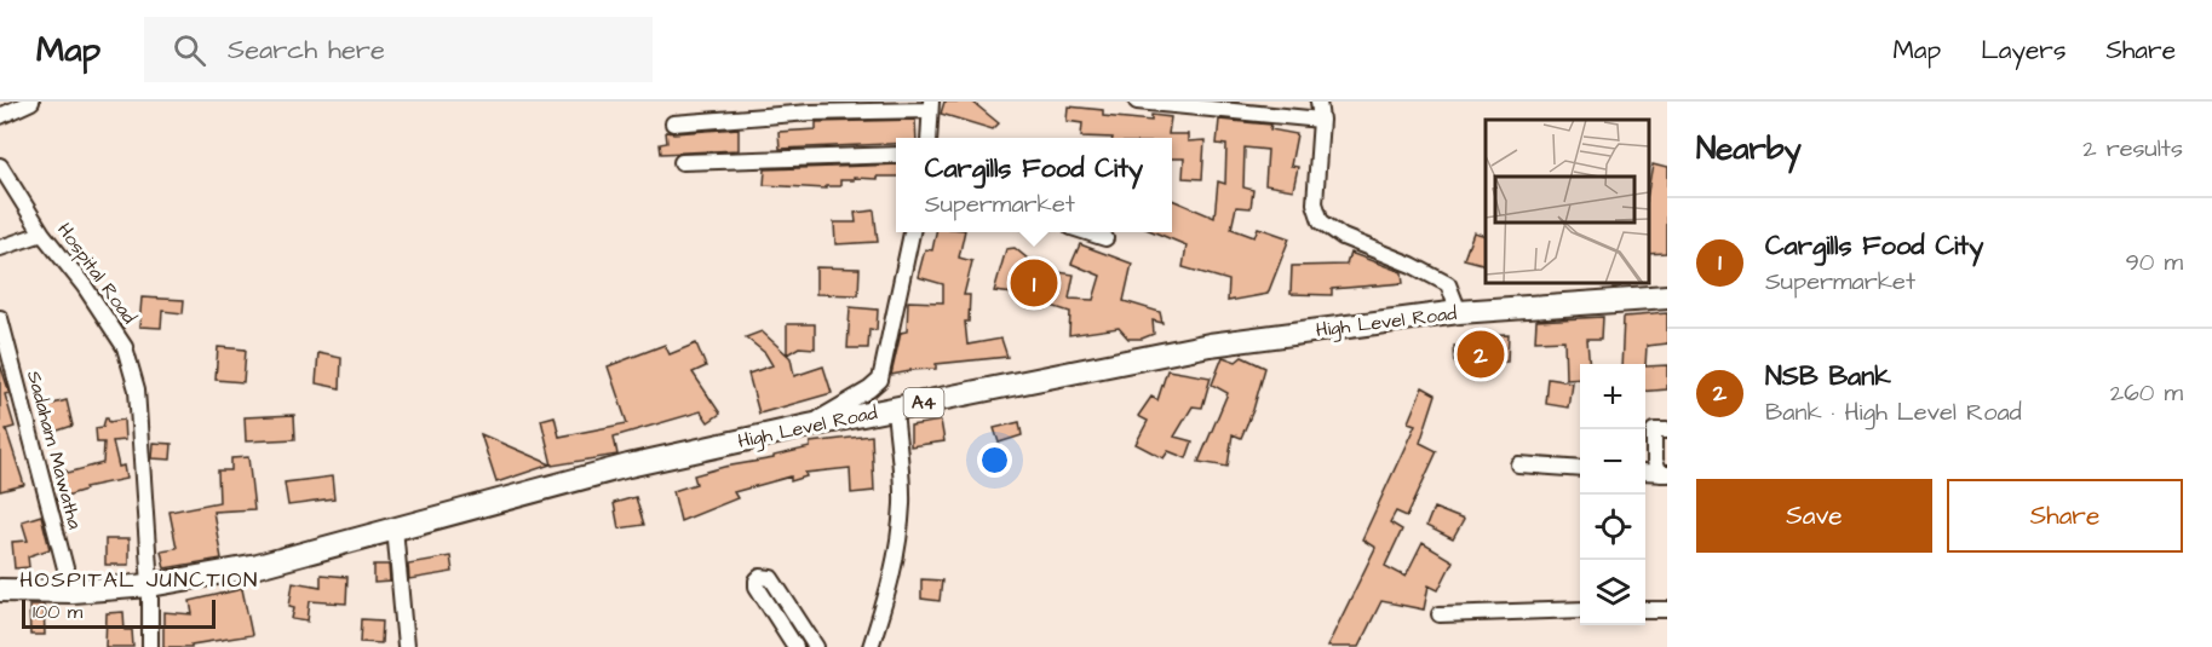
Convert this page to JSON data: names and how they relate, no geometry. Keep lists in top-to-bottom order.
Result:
{
  "streets": {
    "highway": ["High Level Road", "A4"],
    "street": ["Hospital Road", "Sadaham Mawatha"]
  },
  "crossings": [
    ["Hospital Road", "High Level Road"],
    ["High Level Road", "Sadaham Mawatha"]
  ],
  "districts": ["HOSPITAL JUNCTION"],
  "scale_bar": "100 m",
  "page": {
    "header": "Map",
    "search": "Search here",
    "nav": ["Map", "Layers", "Share"],
    "heading": ["Nearby", "2 results"],
    "popup": ["Cargills Food City", "Supermarket"],
    "list": [
      {
        "mark": "1",
        "name": "Cargills Food City",
        "note": "Supermarket",
        "value": "90 m"
      },
      {
        "mark": "2",
        "name": "NSB Bank",
        "note": "Bank · High Level Road",
        "value": "260 m"
      }
    ],
    "pins": ["1", "2"],
    "map_buttons": ["+", "−"],
    "buttons": ["Save", "Share"],
    "scale": "100 m"
  }
}
